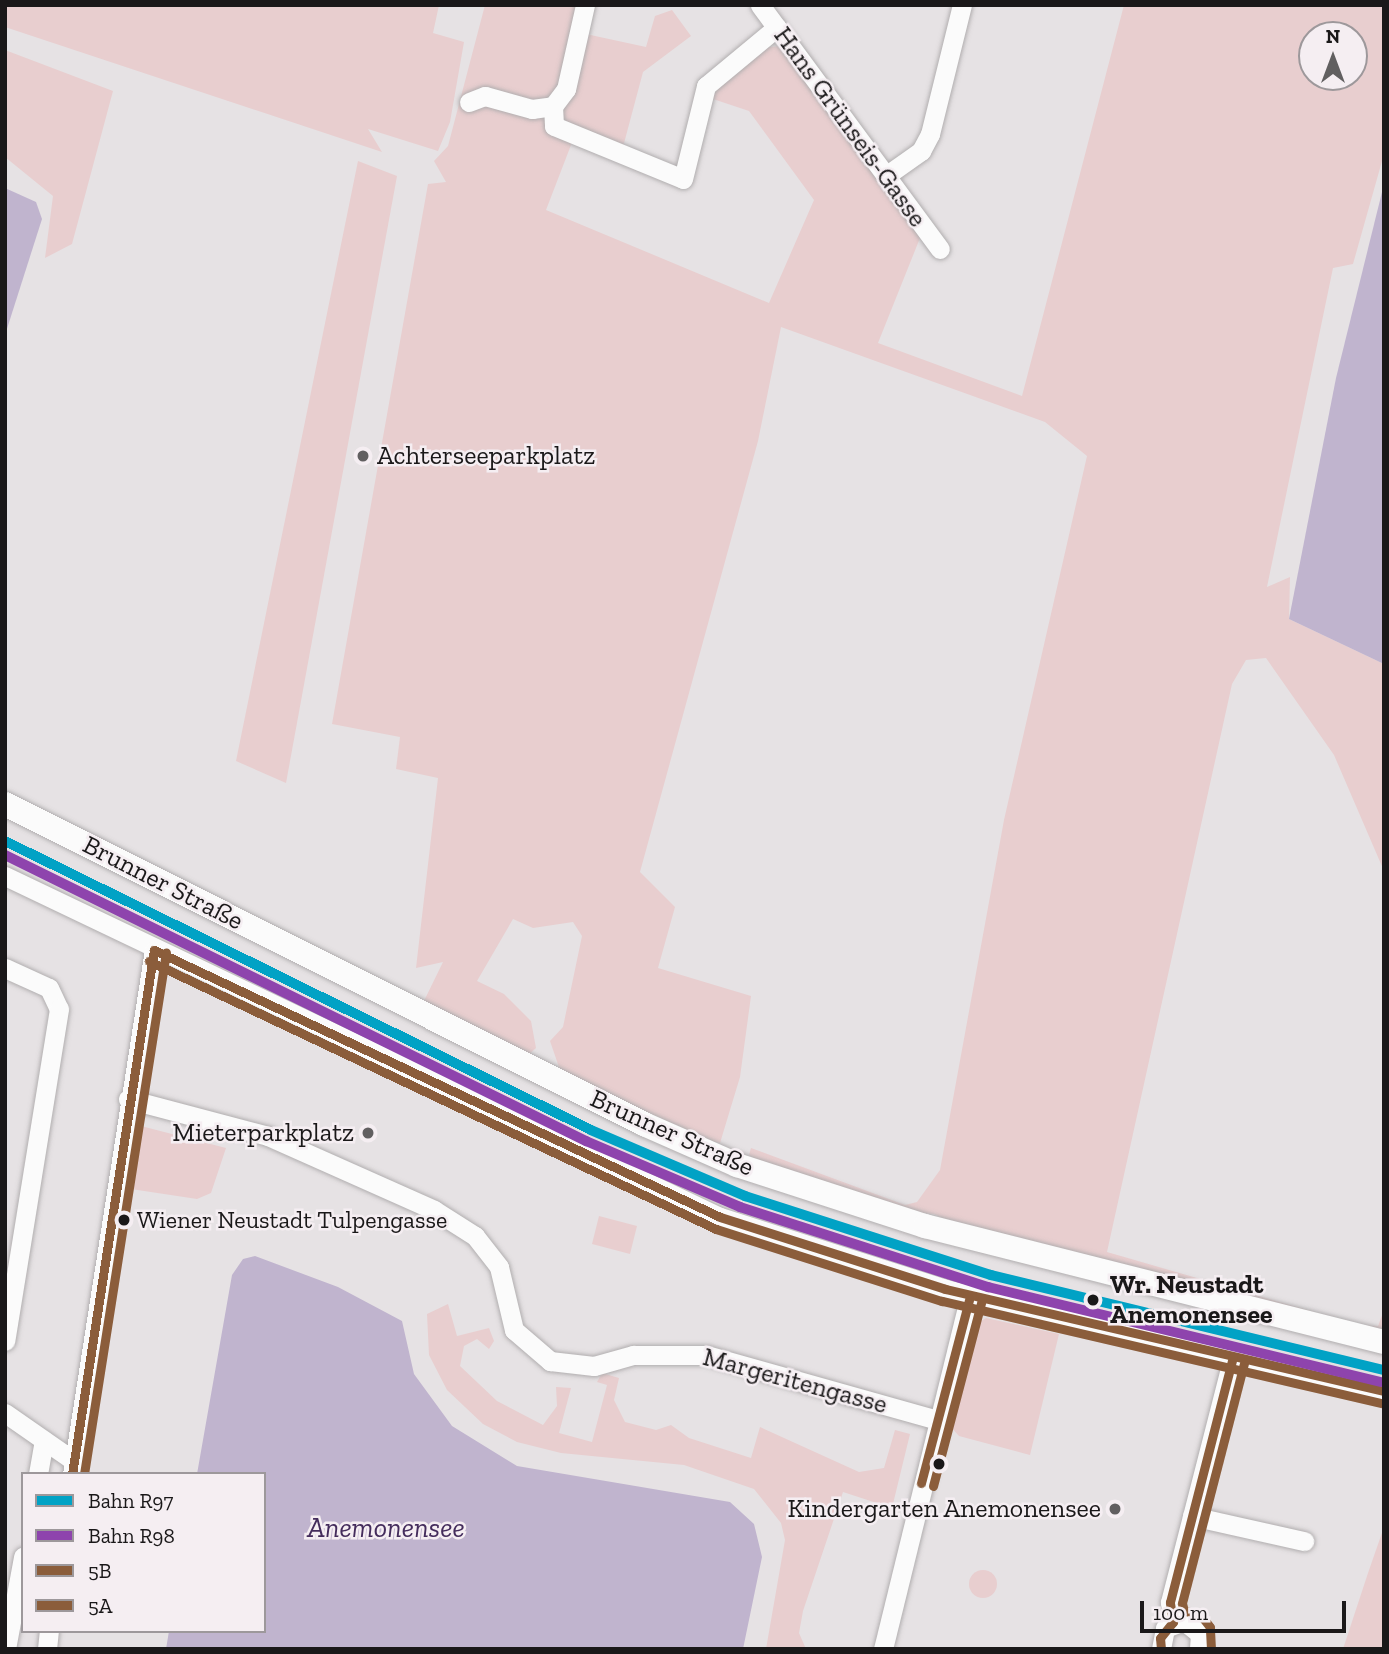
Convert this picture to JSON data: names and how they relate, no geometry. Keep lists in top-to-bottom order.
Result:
{
  "streets": {
    "main road": ["Brunner Straße"],
    "street": ["Hans Grünseis-Gasse", "Margeritengasse"]
  },
  "water": ["Anemonensee"],
  "places": [
    "Achterseeparkplatz",
    "Mieterparkplatz",
    "Wiener Neustadt Tulpengasse",
    "Wr. Neustadt Anemonensee",
    "Kindergarten Anemonensee"
  ],
  "lines": [
    "rail line R97",
    "rail line R98",
    "transit line 5B",
    "transit line 5A"
  ],
  "legend": [
    "Bahn R97",
    "Bahn R98",
    "5B",
    "5A"
  ],
  "scale_bar": "100 m",
  "north": "top"
}
